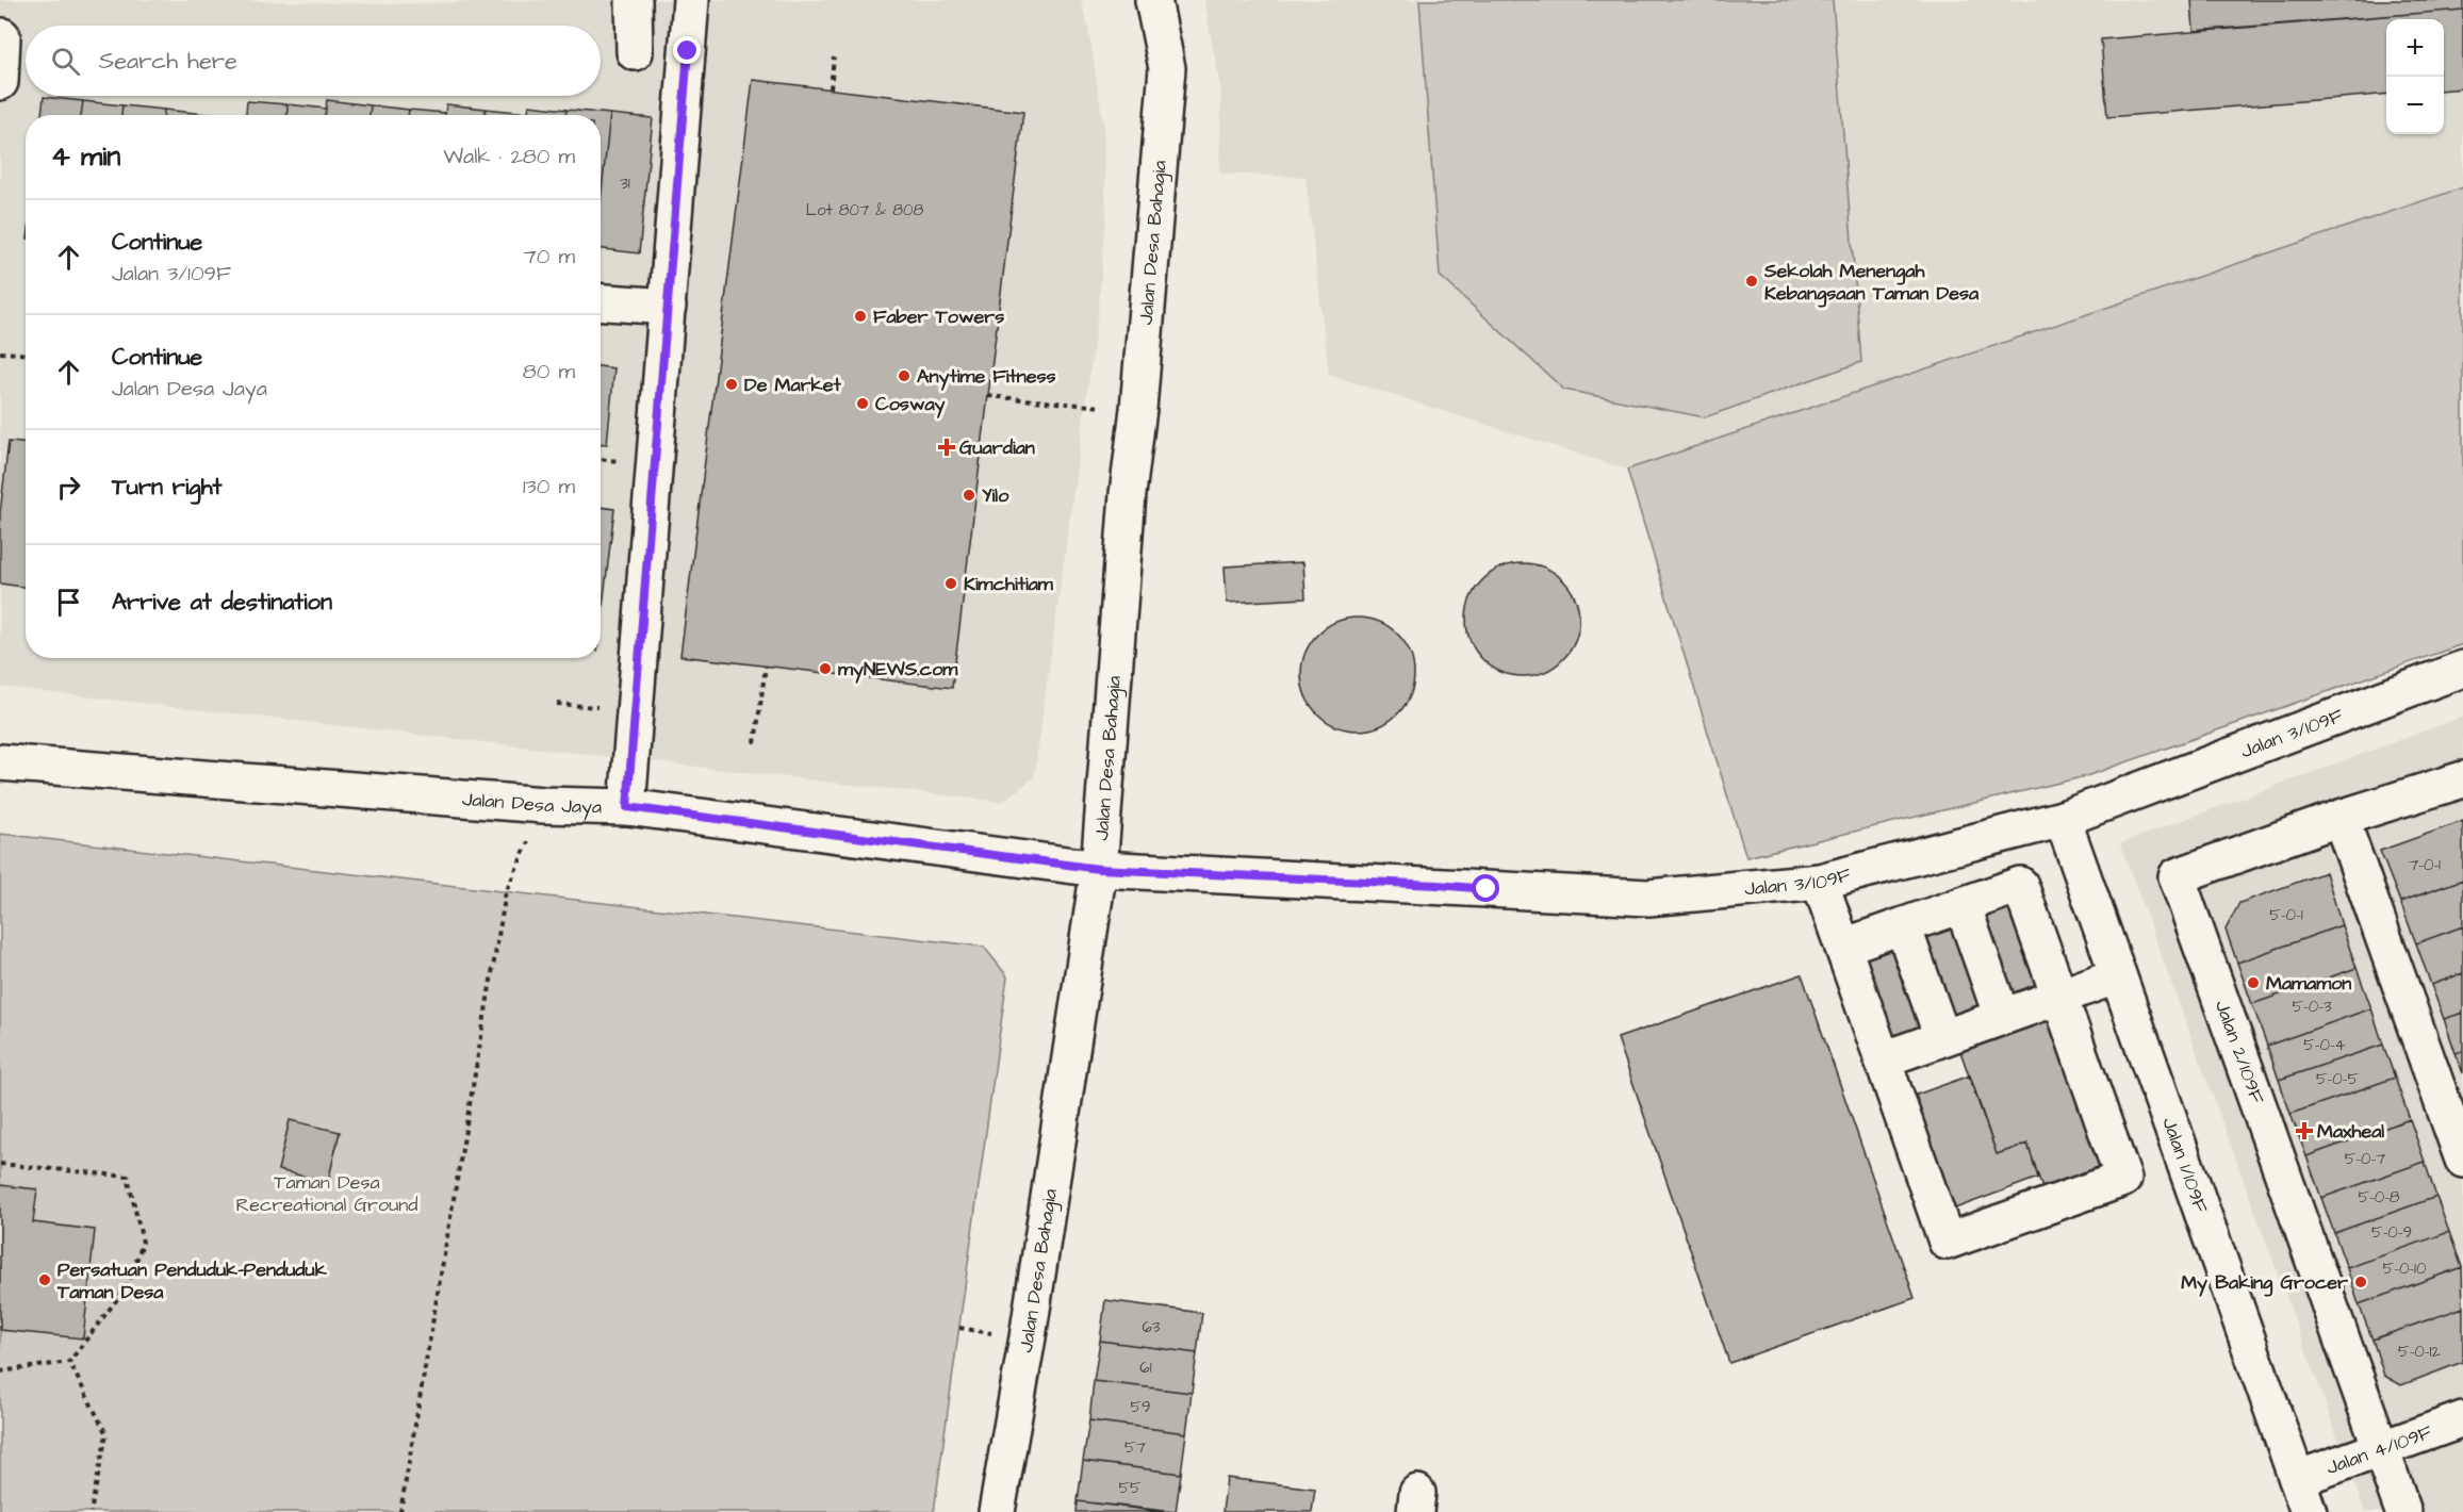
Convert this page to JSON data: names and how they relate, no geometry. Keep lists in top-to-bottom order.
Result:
{
  "streets": {
    "street": [
      "Jalan Desa Bahagia",
      "Jalan 3/109F",
      "Jalan Desa Jaya",
      "Jalan 2/109F",
      "Jalan 1/109F",
      "Jalan 4/109F"
    ]
  },
  "crossings": [
    ["Jalan Desa Bahagia", "Jalan 3/109F"],
    ["Jalan Desa Bahagia", "Jalan Desa Jaya"],
    ["Jalan 3/109F", "Jalan Desa Jaya"],
    ["Jalan 3/109F", "Jalan 1/109F"],
    ["Jalan 2/109F", "Jalan 4/109F"],
    ["Jalan 1/109F", "Jalan 4/109F"]
  ],
  "parks": ["Taman Desa Recreational Ground"],
  "places": {
    "other": [
      "Sekolah Menengah Kebangsaan Taman Desa",
      "Faber Towers",
      "Anytime Fitness",
      "De Market",
      "Cosway",
      "Yilo",
      "Kimchitiam",
      "myNEWS.com",
      "Mamamon",
      "Persatuan Penduduk-Penduduk Taman Desa",
      "My Baking Grocer"
    ],
    "health": ["Guardian", "Maxheal"]
  },
  "house_numbers": [
    "31",
    "Lot 807 & 808",
    "7-0-1",
    "5-0-1",
    "5-0-3",
    "5-0-4",
    "5-0-5",
    "5-0-7",
    "5-0-8",
    "5-0-9",
    "5-0-10",
    "63",
    "5-0-12",
    "61",
    "59",
    "57",
    "55"
  ],
  "page": {
    "map_buttons": ["+", "−"],
    "search": "Search here",
    "heading": ["4 min", "Walk · 280 m"],
    "list": [
      ["Continue", "Jalan 3/109F", "70 m"],
      ["Continue", "Jalan Desa Jaya", "80 m"],
      ["Turn right", "130 m"],
      "Arrive at destination"
    ]
  }
}
